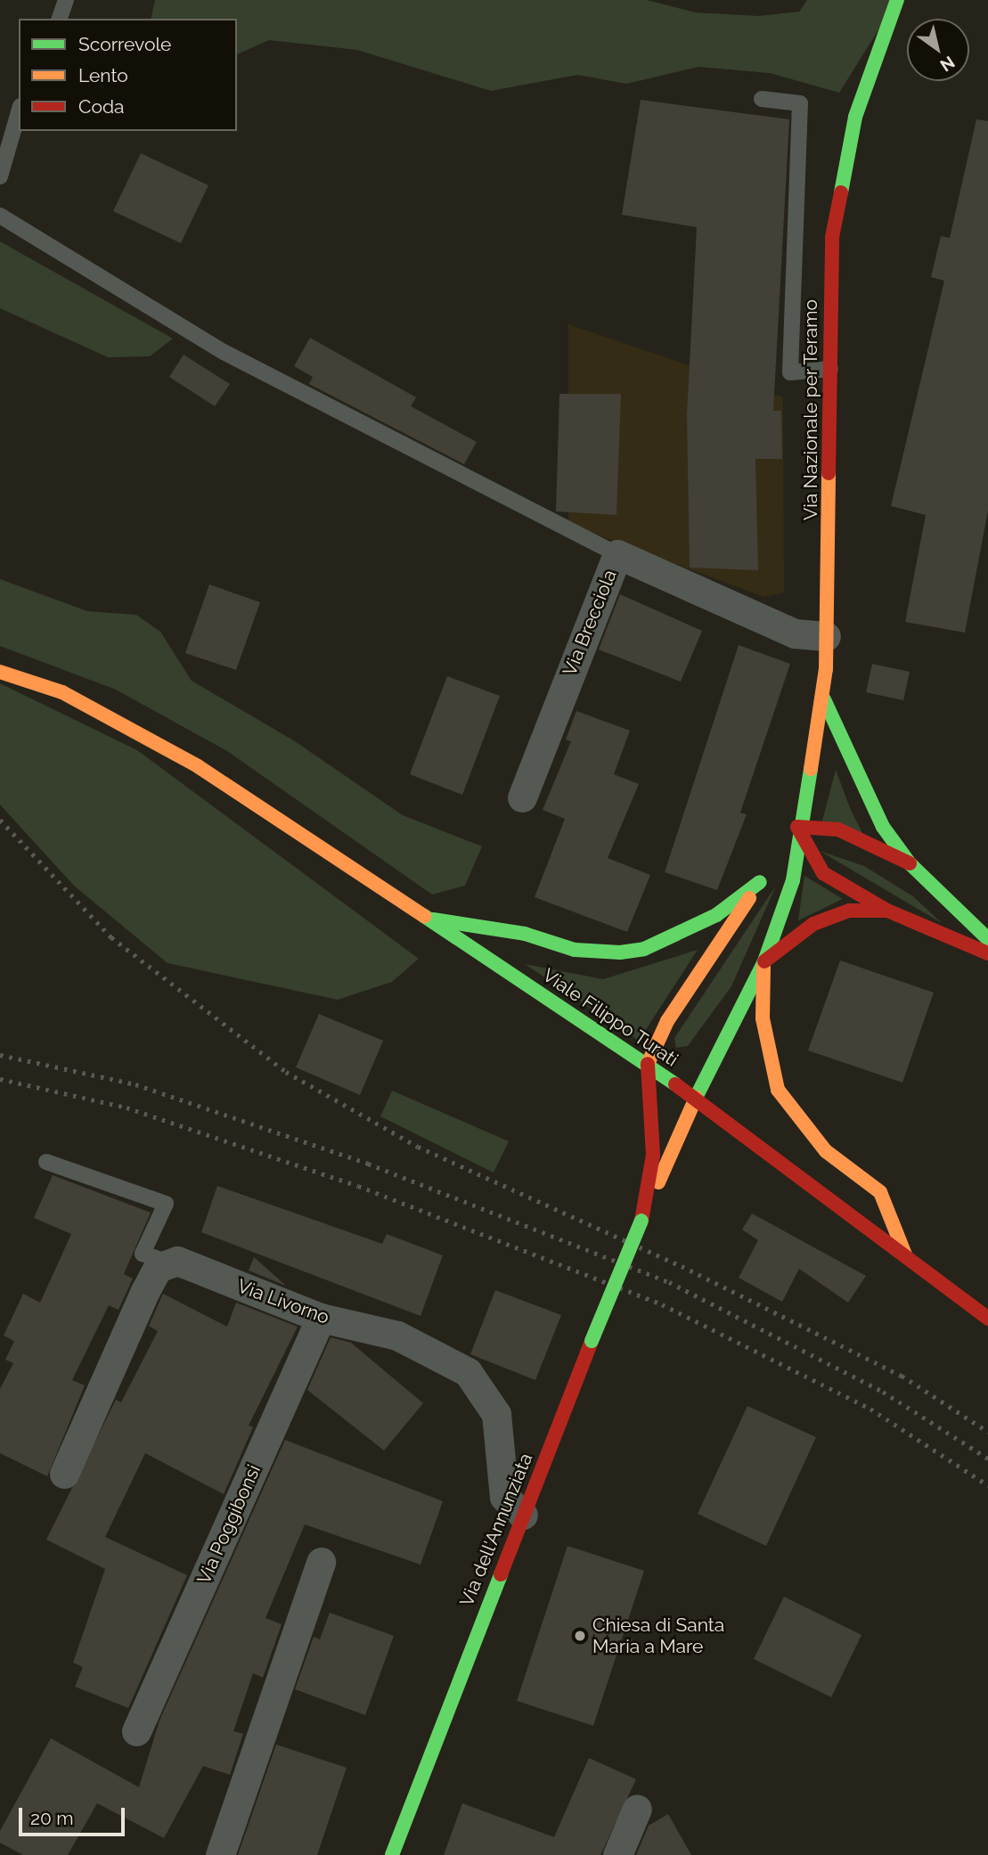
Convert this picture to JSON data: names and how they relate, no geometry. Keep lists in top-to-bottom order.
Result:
{
  "streets": {
    "main road": ["Via Nazionale per Teramo", "Viale Filippo Turati", "Via dell'Annunziata"],
    "street": ["Via Brecciola", "Via Livorno", "Via Poggibonsi"]
  },
  "crossings": [
    ["Via Nazionale per Teramo", "Via Brecciola"],
    ["Via Nazionale per Teramo", "Viale Filippo Turati"],
    ["Via Nazionale per Teramo", "Via dell'Annunziata"],
    ["Viale Filippo Turati", "Via dell'Annunziata"],
    ["Via Livorno", "Via Poggibonsi"],
    ["Via Livorno", "Via dell'Annunziata"]
  ],
  "places": ["Chiesa di Santa Maria a Mare"],
  "legend": ["Scorrevole", "Lento", "Coda"],
  "scale_bar": "20 m",
  "north": "bottom right"
}
